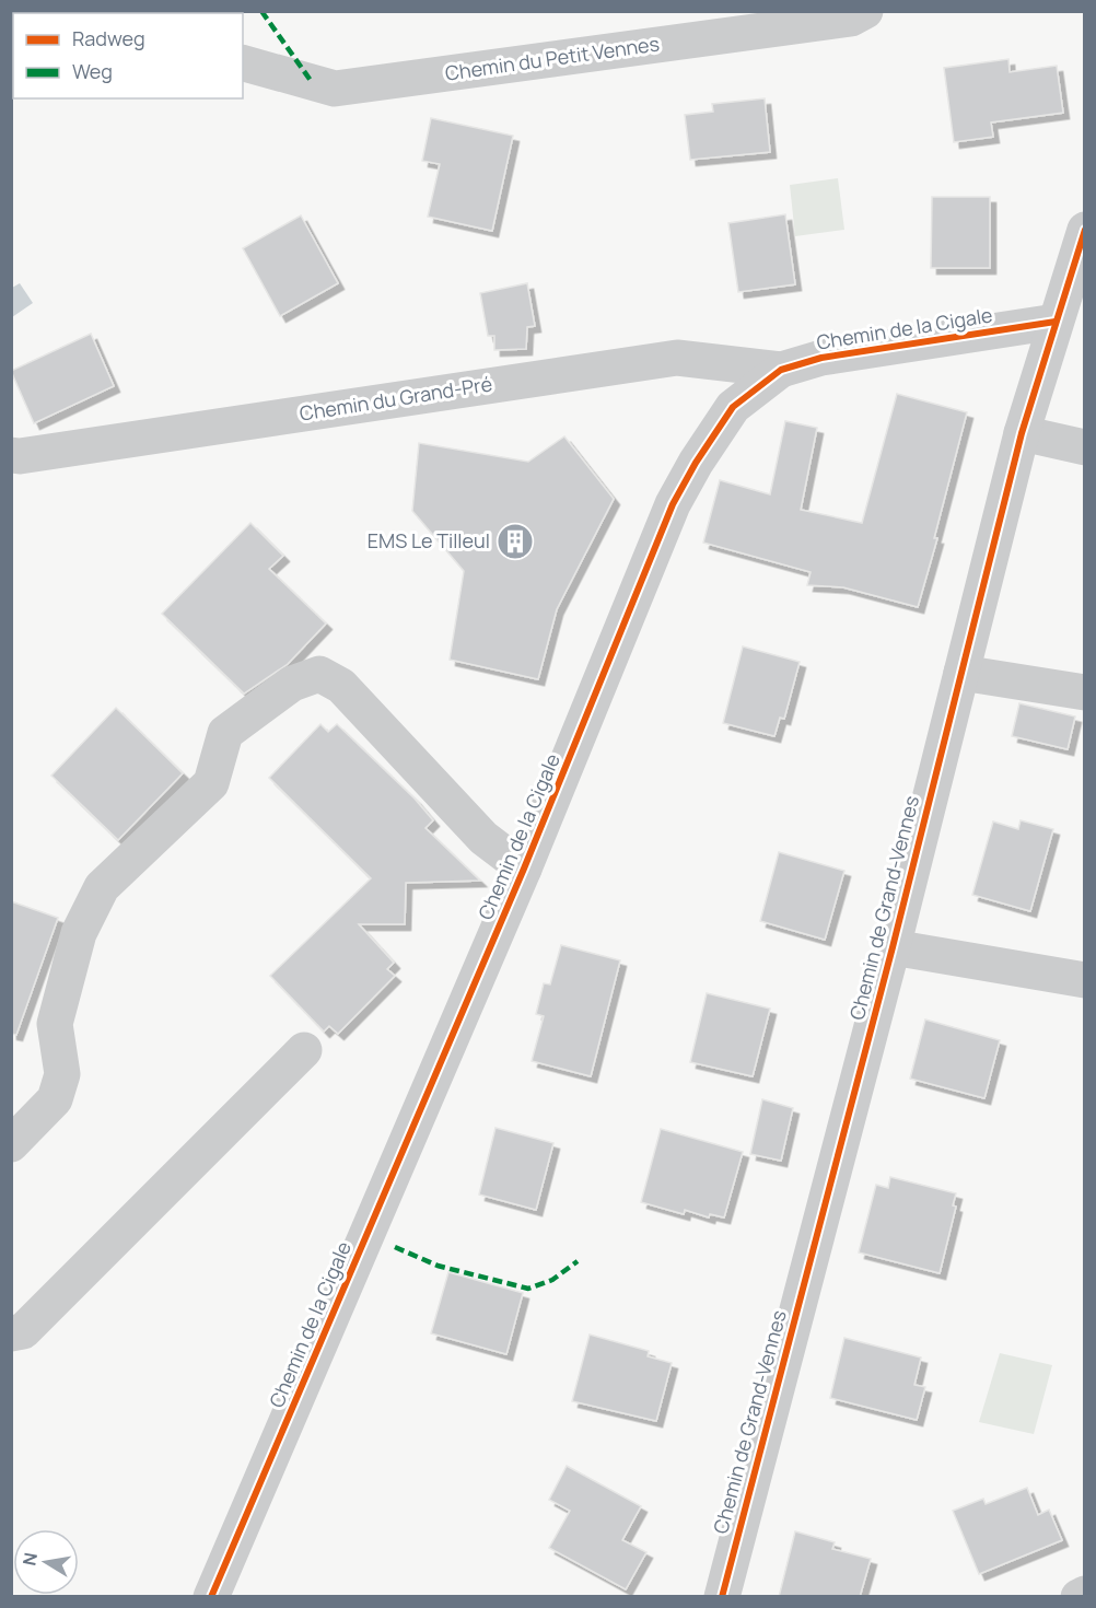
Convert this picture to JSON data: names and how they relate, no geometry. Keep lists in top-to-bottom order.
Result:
{
  "streets": {
    "street": [
      "Chemin du Petit Vennes",
      "Chemin de la Cigale",
      "Chemin du Grand-Pré",
      "Chemin de Grand-Vennes"
    ]
  },
  "crossings": [
    ["Chemin de la Cigale", "Chemin du Grand-Pré"],
    ["Chemin de la Cigale", "Chemin de Grand-Vennes"]
  ],
  "places": {
    "building": ["EMS Le Tilleul"]
  },
  "legend": ["Radweg", "Weg"],
  "north": "left"
}
